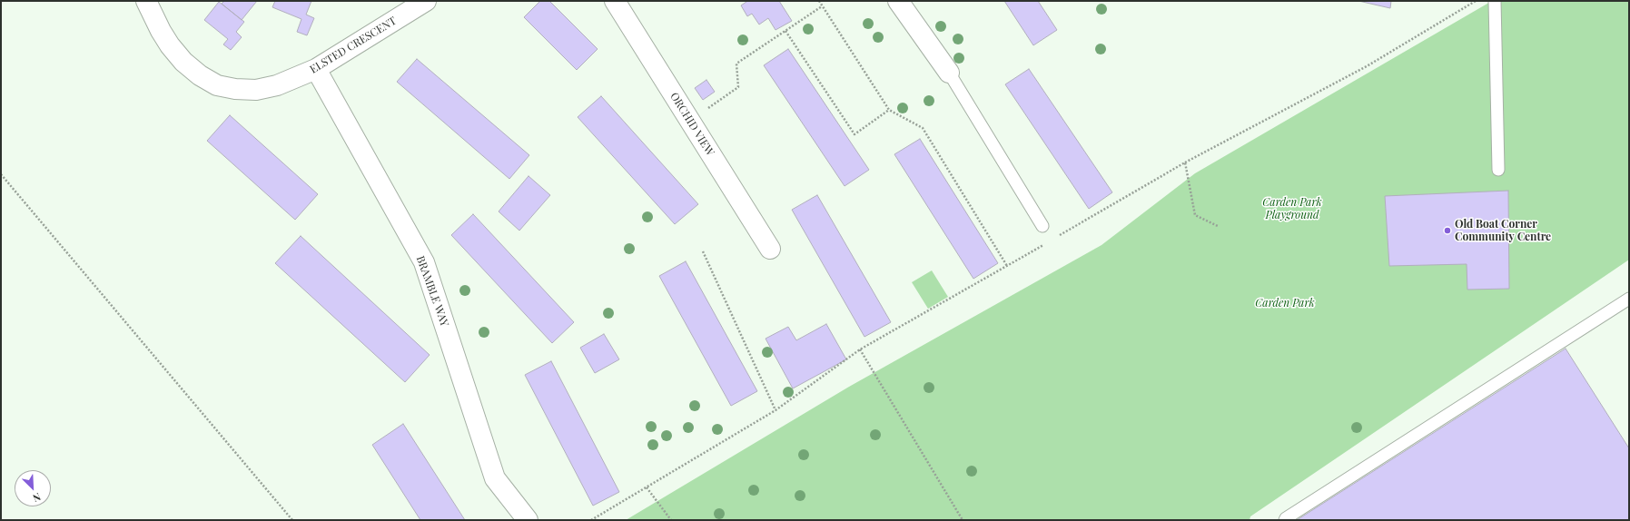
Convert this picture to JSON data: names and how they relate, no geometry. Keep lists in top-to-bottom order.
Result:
{
  "streets": {
    "street": ["ELSTED CRESCENT", "ORCHID VIEW", "BRAMBLE WAY"]
  },
  "crossings": [
    ["ELSTED CRESCENT", "BRAMBLE WAY"]
  ],
  "parks": ["Carden Park Playground", "Carden Park"],
  "places": ["Old Boat Corner Community Centre"],
  "north": "bottom right"
}
